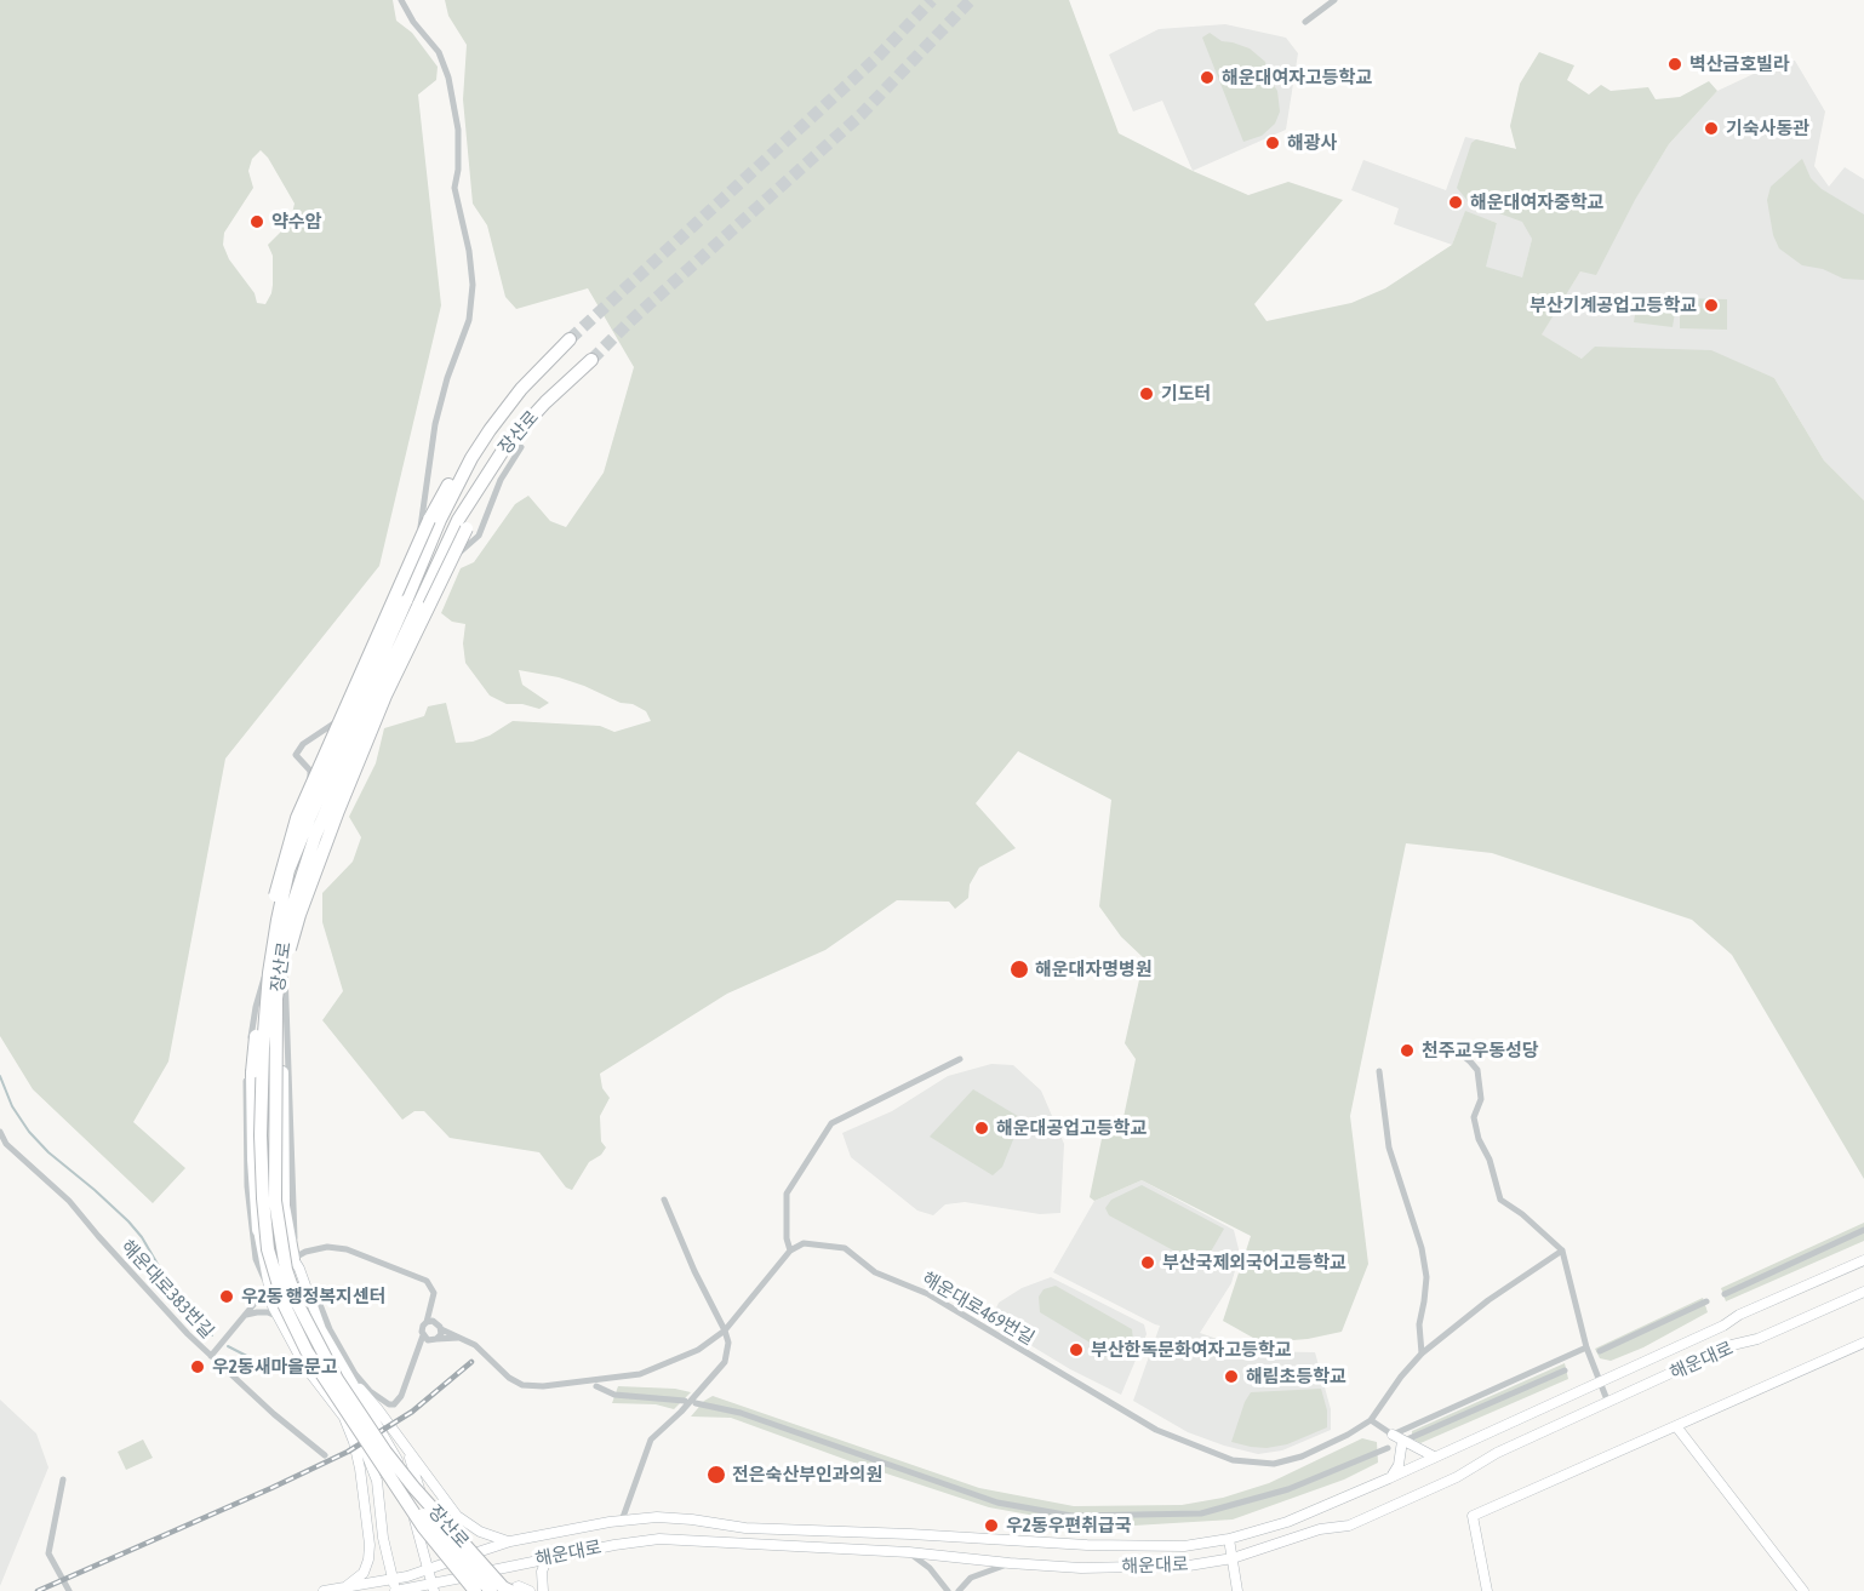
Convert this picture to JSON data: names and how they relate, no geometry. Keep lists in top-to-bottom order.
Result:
{
  "streets": {
    "highway": ["장산로"],
    "main road": ["해운대로"],
    "street": ["해운대로383번길", "해운대로469번길"]
  },
  "places": [
    "벽산금호빌라",
    "해운대여자고등학교",
    "기숙사동관",
    "해광사",
    "해운대여자중학교",
    "약수암",
    "부산기계공업고등학교",
    "기도터",
    "해운대자명병원",
    "천주교우동성당",
    "해운대공업고등학교",
    "부산국제외국어고등학교",
    "우2동 행정복지센터",
    "부산한독문화여자고등학교",
    "우2동새마을문고",
    "해림초등학교",
    "전은숙산부인과의원",
    "우2동우편취급국"
  ]
}
